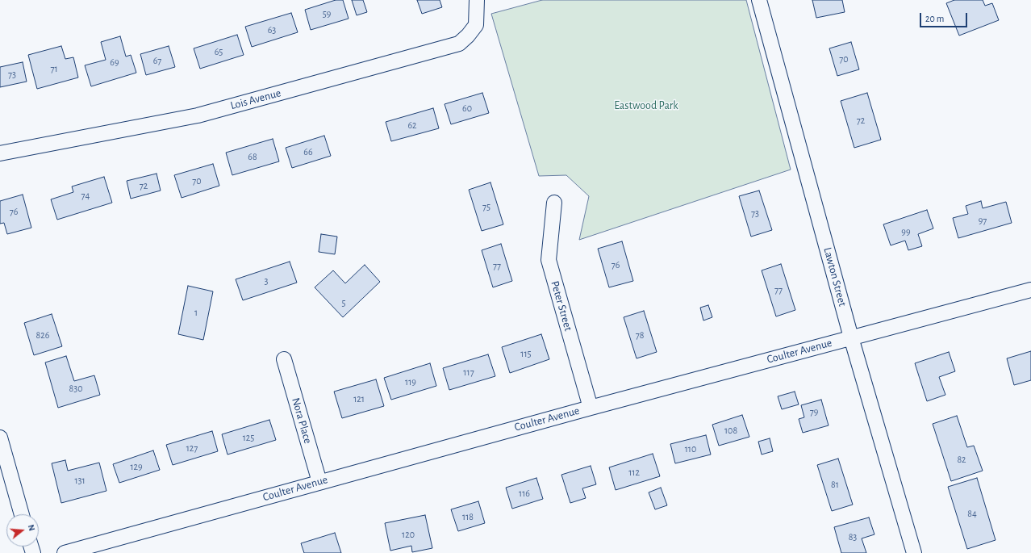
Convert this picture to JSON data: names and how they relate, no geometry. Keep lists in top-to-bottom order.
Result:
{
  "streets": {
    "street": [
      "Lois Avenue",
      "Lawton Street",
      "Peter Street",
      "Coulter Avenue",
      "Nora Place"
    ]
  },
  "crossings": [
    ["Lawton Street", "Coulter Avenue"],
    ["Peter Street", "Coulter Avenue"],
    ["Coulter Avenue", "Nora Place"]
  ],
  "parks": ["Eastwood Park"],
  "house_numbers": [
    "59",
    "63",
    "65",
    "70",
    "67",
    "69",
    "71",
    "73",
    "60",
    "72",
    "62",
    "66",
    "68",
    "70",
    "72",
    "74",
    "75",
    "76",
    "73",
    "97",
    "99",
    "76",
    "77",
    "3",
    "77",
    "5",
    "1",
    "826",
    "78",
    "115",
    "117",
    "119",
    "830",
    "121",
    "79",
    "108",
    "125",
    "127",
    "110",
    "82",
    "129",
    "112",
    "131",
    "81",
    "116",
    "84",
    "118",
    "120",
    "83"
  ],
  "scale_bar": "20 m",
  "north": "right"
}
